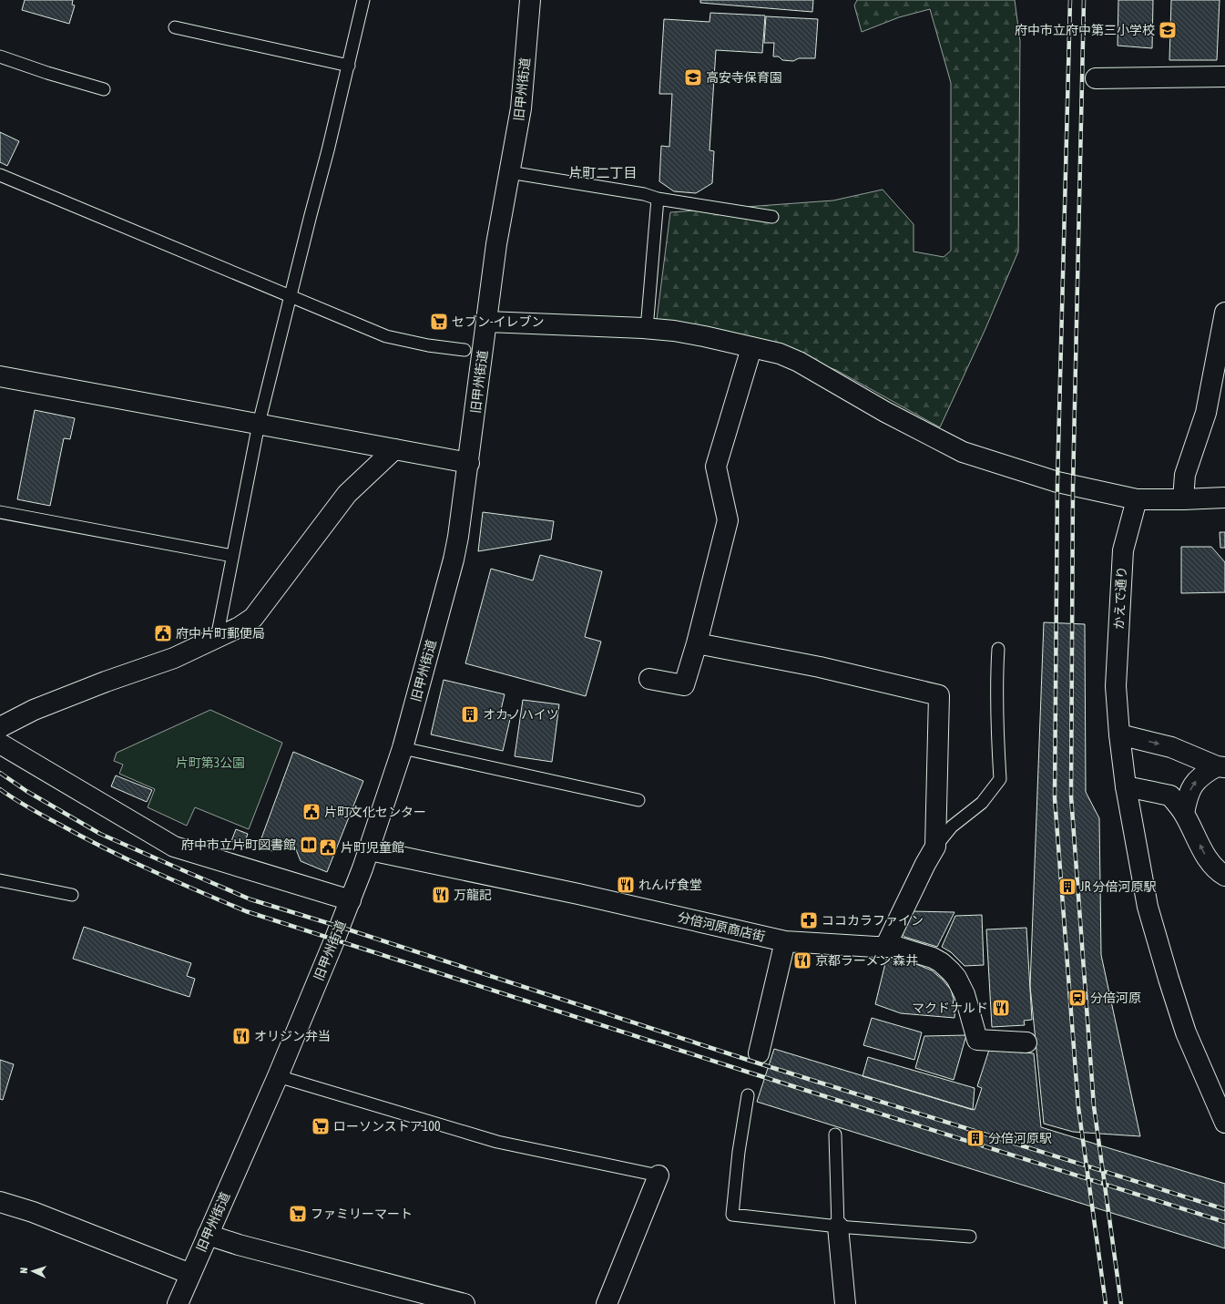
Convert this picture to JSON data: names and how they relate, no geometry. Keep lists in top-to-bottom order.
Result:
{
  "streets": {
    "street": ["旧甲州街道", "かえで通り", "分倍河原商店街"]
  },
  "crossings": [
    ["旧甲州街道", "分倍河原商店街"]
  ],
  "districts": ["片町二丁目"],
  "parks": ["片町第3公園"],
  "places": {
    "school or university": ["府中市立府中第三小学校", "高安寺保育園"],
    "supermarket": ["セブン-イレブン", "ローソンストア100", "ファミリーマート"],
    "public building": ["府中片町郵便局", "片町文化センター", "片町児童館"],
    "building": ["オカノハイツ", "JR 分倍河原駅", "分倍河原駅"],
    "library": ["府中市立片町図書館"],
    "restaurant": [
      "れんげ食堂",
      "万龍記",
      "京都ラーメン 森井",
      "マクドナルド",
      "オリジン弁当"
    ],
    "pharmacy": ["ココカラファイン"],
    "station": ["分倍河原"]
  },
  "north": "left"
}
